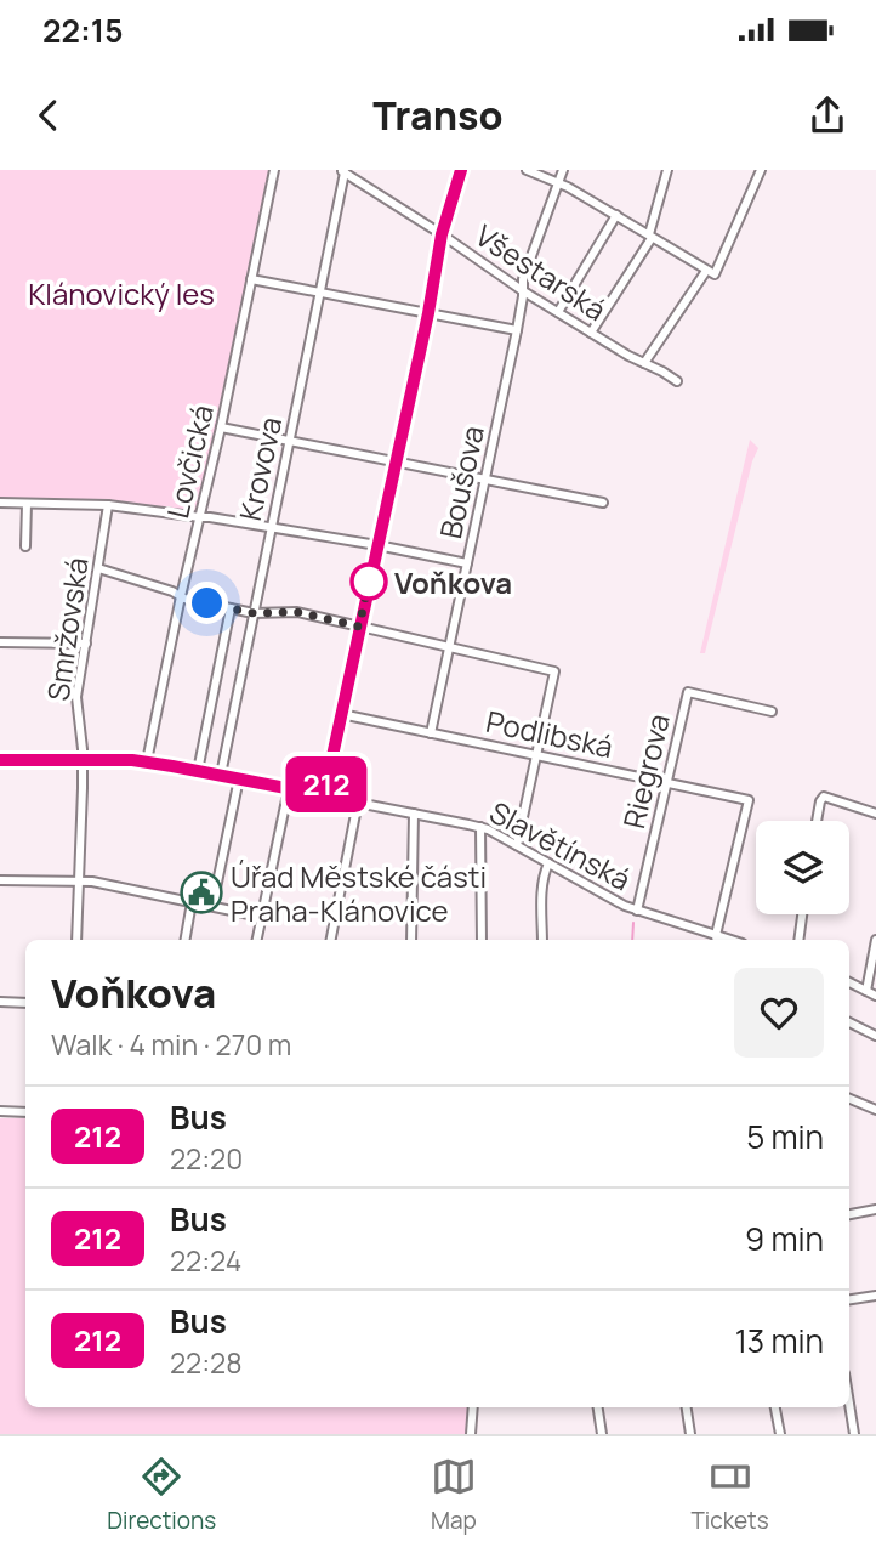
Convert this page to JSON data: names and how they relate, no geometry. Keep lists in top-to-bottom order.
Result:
{
  "streets": {
    "street": [
      "Všestarská",
      "Lovčická",
      "Krovova",
      "Boušova",
      "Smržovská",
      "Podlibská",
      "Riegrova",
      "Slavětínská"
    ]
  },
  "crossings": [
    ["Všestarská", "Krovova"],
    ["Všestarská", "Boušova"],
    ["Lovčická", "Slavětínská"],
    ["Krovova", "Slavětínská"],
    ["Boušova", "Podlibská"],
    ["Smržovská", "Slavětínská"],
    ["Podlibská", "Riegrova"],
    ["Podlibská", "Slavětínská"],
    ["Riegrova", "Slavětínská"]
  ],
  "parks": ["Klánovický les"],
  "places": {
    "other": ["Voňkova"],
    "public building": ["Úřad Městské části Praha-Klánovice"]
  },
  "lines": ["bus line 212"],
  "page": {
    "status": "22:15",
    "header": "Transo",
    "on_map": "212",
    "heading": ["Voňkova", "Walk · 4 min · 270 m"],
    "list": [
      {
        "mark": "212",
        "name": "Bus",
        "note": "22:20",
        "value": "5 min"
      },
      {
        "mark": "212",
        "name": "Bus",
        "note": "22:24",
        "value": "9 min"
      },
      {
        "mark": "212",
        "name": "Bus",
        "note": "22:28",
        "value": "13 min"
      }
    ],
    "tabs": ["Directions", "Map", "Tickets"]
  }
}
